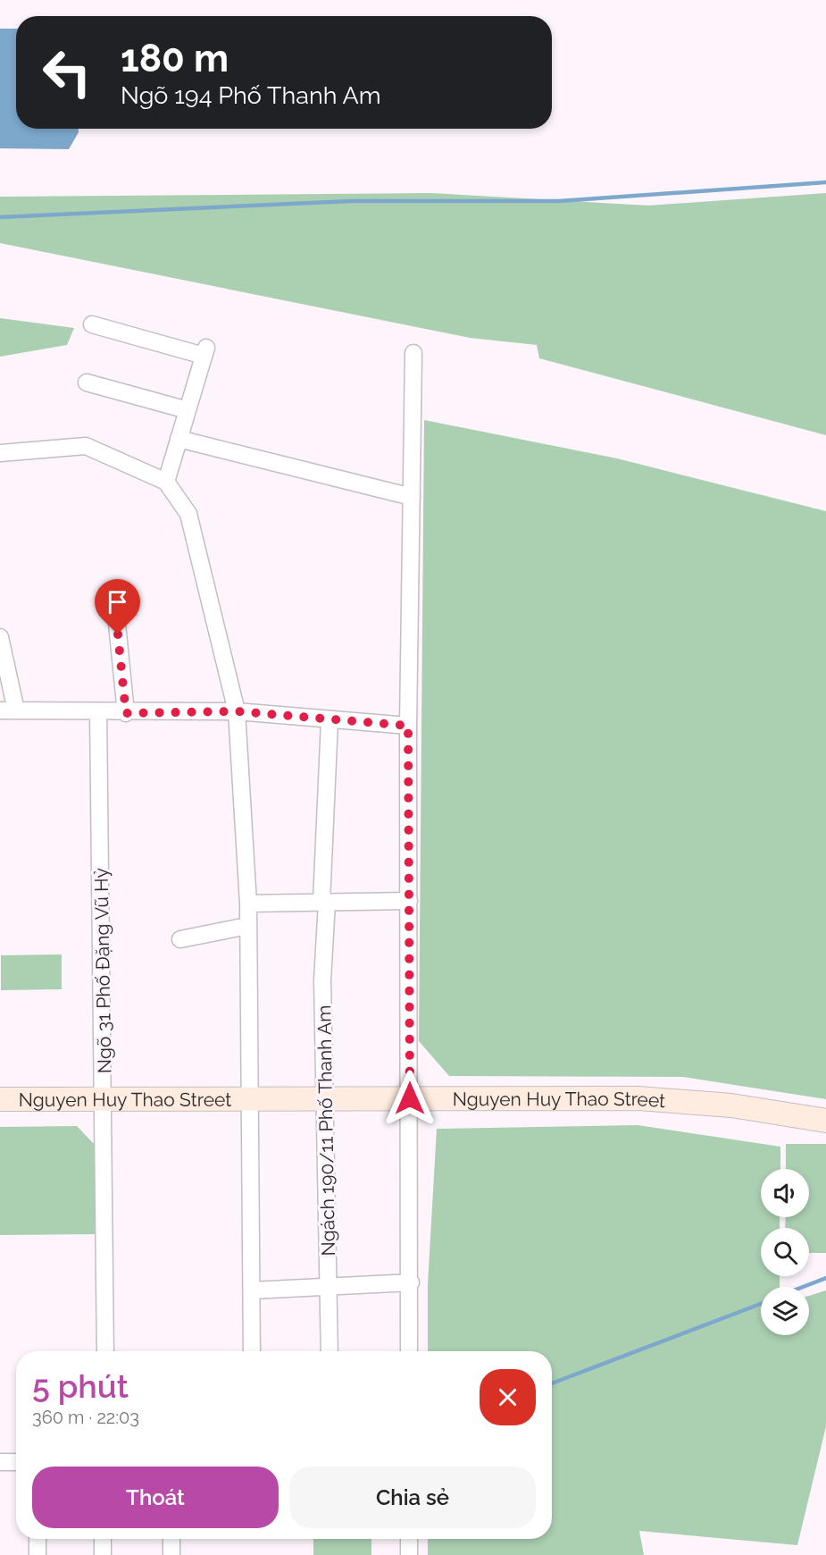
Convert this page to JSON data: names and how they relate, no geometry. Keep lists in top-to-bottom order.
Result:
{
  "streets": {
    "street": ["Ngõ 31 Phố Đặng Vũ Hỷ", "Nguyen Huy Thao Street", "Ngách 190/11 Phố Thanh Am"]
  },
  "crossings": [
    ["Ngõ 31 Phố Đặng Vũ Hỷ", "Nguyen Huy Thao Street"],
    ["Nguyen Huy Thao Street", "Ngách 190/11 Phố Thanh Am"]
  ],
  "page": {
    "turn": ["180 m", "Ngõ 194 Phố Thanh Am"],
    "heading": ["5 phút", "360 m · 22:03"],
    "buttons": ["Thoát", "Chia sẻ"]
  }
}
